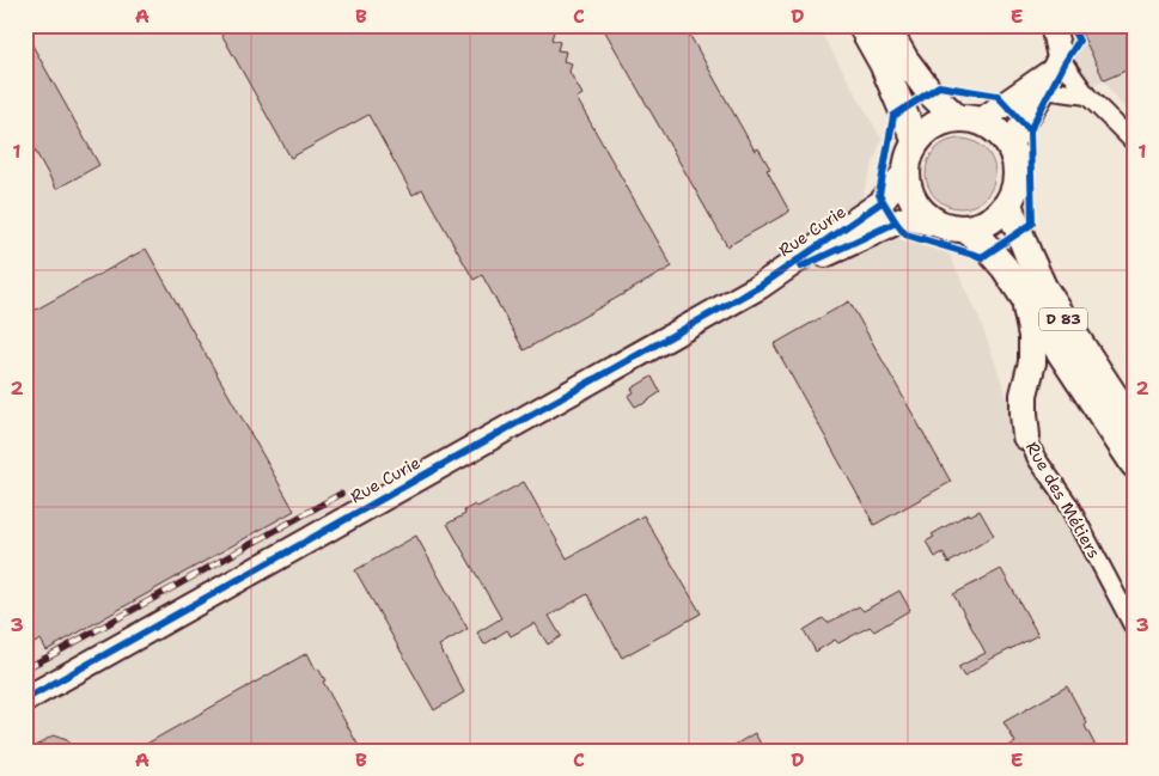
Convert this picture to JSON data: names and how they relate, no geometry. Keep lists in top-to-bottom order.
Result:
{
  "streets": {
    "main road": ["Rue Curie", "D 83"],
    "street": ["Rue des Métiers"]
  },
  "crossings": [
    ["Rue Curie", "D 83"]
  ],
  "grid": {
    "columns": [
      "A",
      "B",
      "C",
      "D",
      "E"
    ],
    "rows": ["1", "2", "3"]
  }
}
